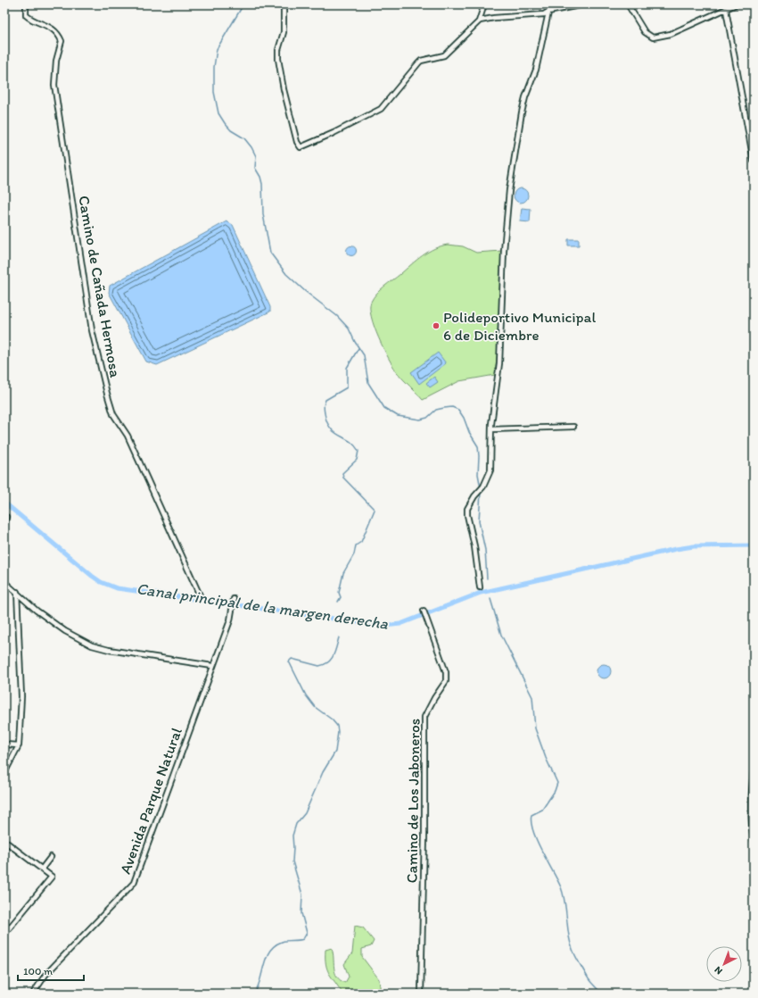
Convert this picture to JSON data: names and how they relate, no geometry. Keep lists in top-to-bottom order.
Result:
{
  "streets": {
    "street": ["Camino de Cañada Hermosa", "Avenida Parque Natural", "Camino de Los Jaboneros"]
  },
  "water": ["Canal principal de la margen derecha"],
  "places": ["Polideportivo Municipal 6 de Diciembre"],
  "scale_bar": "100 m",
  "north": "bottom left"
}
